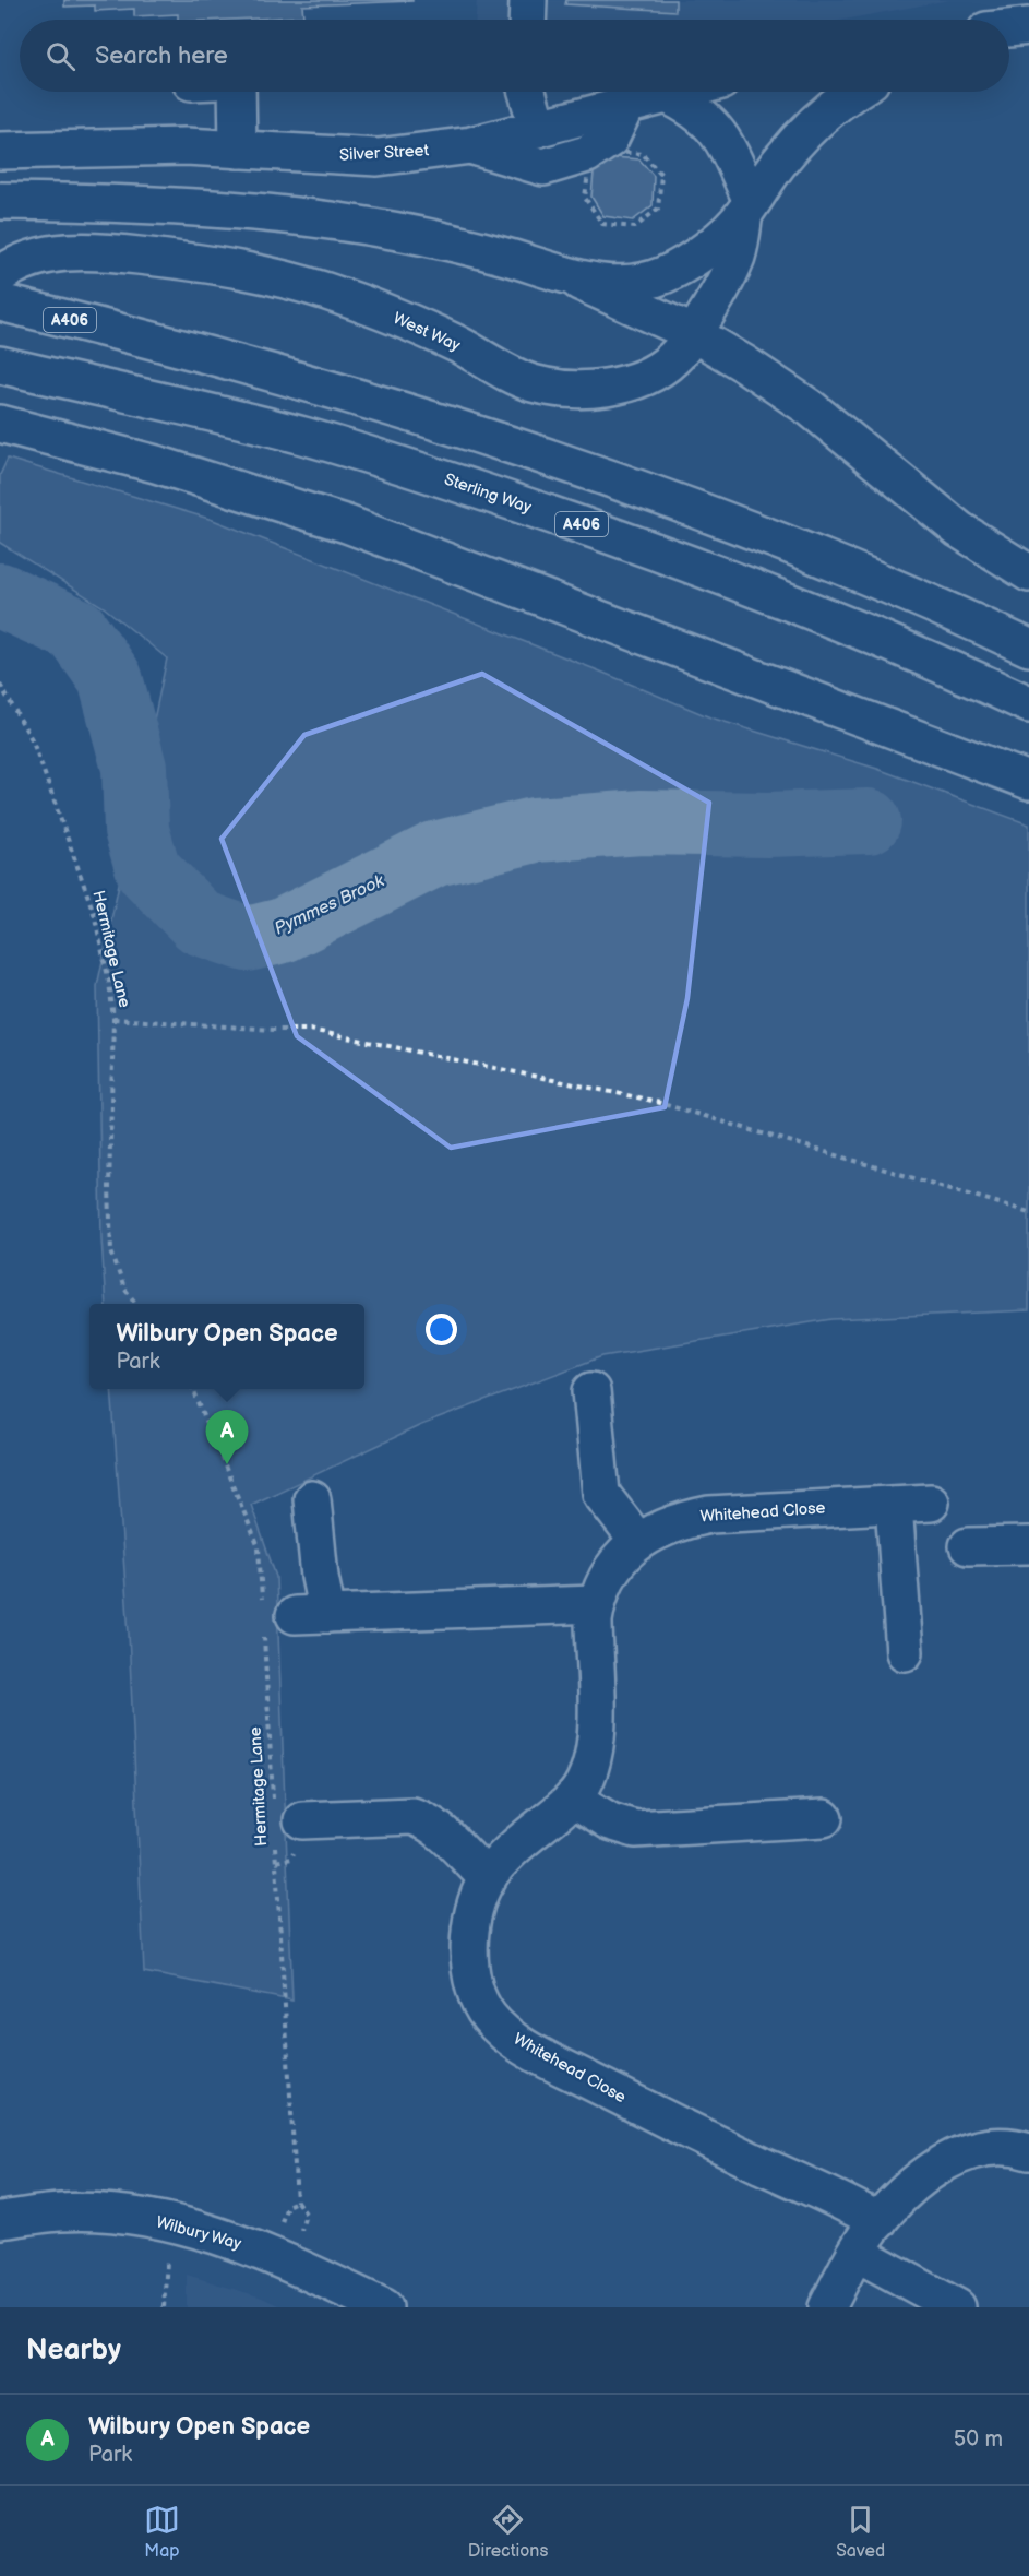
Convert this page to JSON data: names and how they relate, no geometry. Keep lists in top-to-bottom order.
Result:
{
  "streets": {
    "main road": [
      "Silver Street",
      "A406",
      "West Way",
      "Sterling Way",
      "Whitehead Close",
      "Wilbury Way"
    ],
    "path": ["Hermitage Lane"]
  },
  "water": ["Pymmes Brook"],
  "page": {
    "search": "Search here",
    "popup": ["Wilbury Open Space", "Park"],
    "pins": "A",
    "heading": "Nearby",
    "list": [
      {
        "mark": "A",
        "name": "Wilbury Open Space",
        "note": "Park",
        "value": "50 m"
      }
    ],
    "nav": ["Map", "Directions", "Saved"]
  }
}
